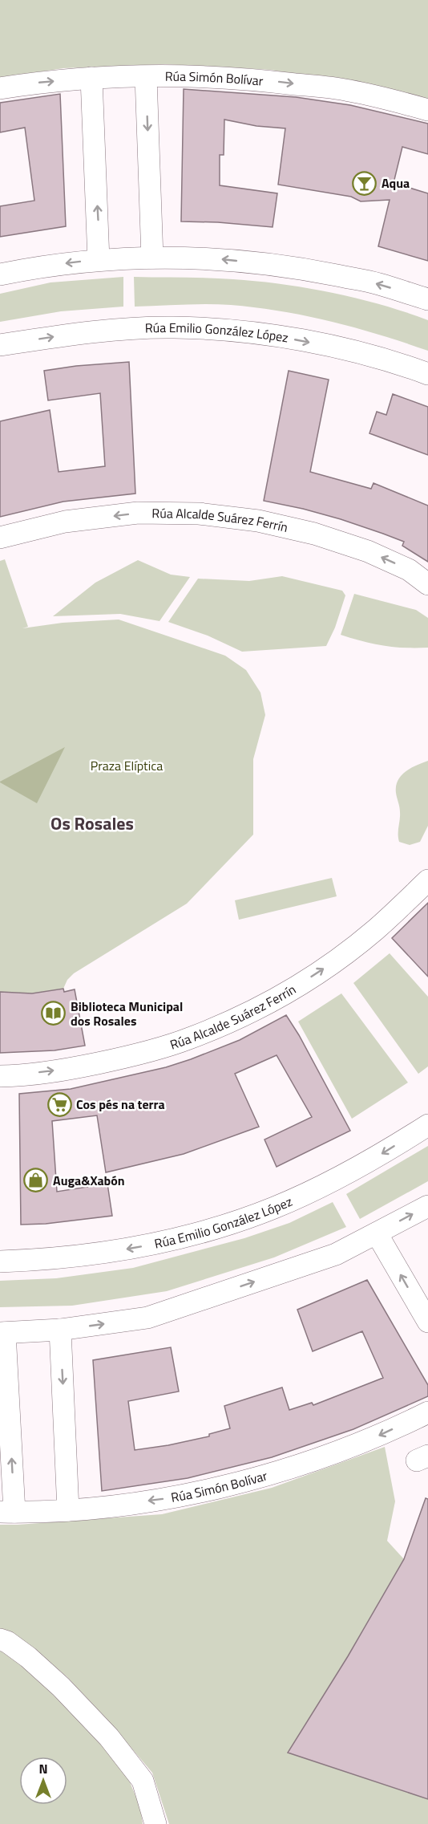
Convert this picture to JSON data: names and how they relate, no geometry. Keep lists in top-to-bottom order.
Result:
{
  "streets": {
    "street": ["Rúa Simón Bolívar", "Rúa Emilio González López", "Rúa Alcalde Suárez Ferrín"]
  },
  "districts": ["Os Rosales"],
  "parks": ["Praza Elíptica"],
  "places": {
    "bar": ["Aqua"],
    "library": ["Biblioteca Municipal dos Rosales"],
    "supermarket": ["Cos pés na terra"],
    "shop": ["Auga&Xabón"]
  },
  "north": "top"
}
